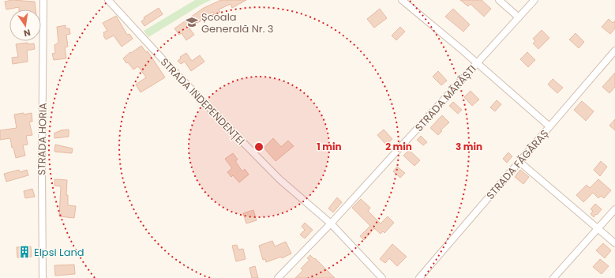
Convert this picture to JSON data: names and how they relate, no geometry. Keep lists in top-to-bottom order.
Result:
{
  "streets": {
    "street": [
      "STRADA MĂRĂȘTI",
      "STRADA INDEPENDENȚEI",
      "STRADA HORIA",
      "STRADA FĂGĂRAȘ"
    ]
  },
  "crossings": [
    ["STRADA MĂRĂȘTI", "STRADA INDEPENDENȚEI"]
  ],
  "places": {
    "school or university": ["Școala Generală Nr. 3"],
    "building": ["Elpsi Land"]
  },
  "north": "bottom",
  "rings": ["1 min", "2 min", "3 min"]
}
